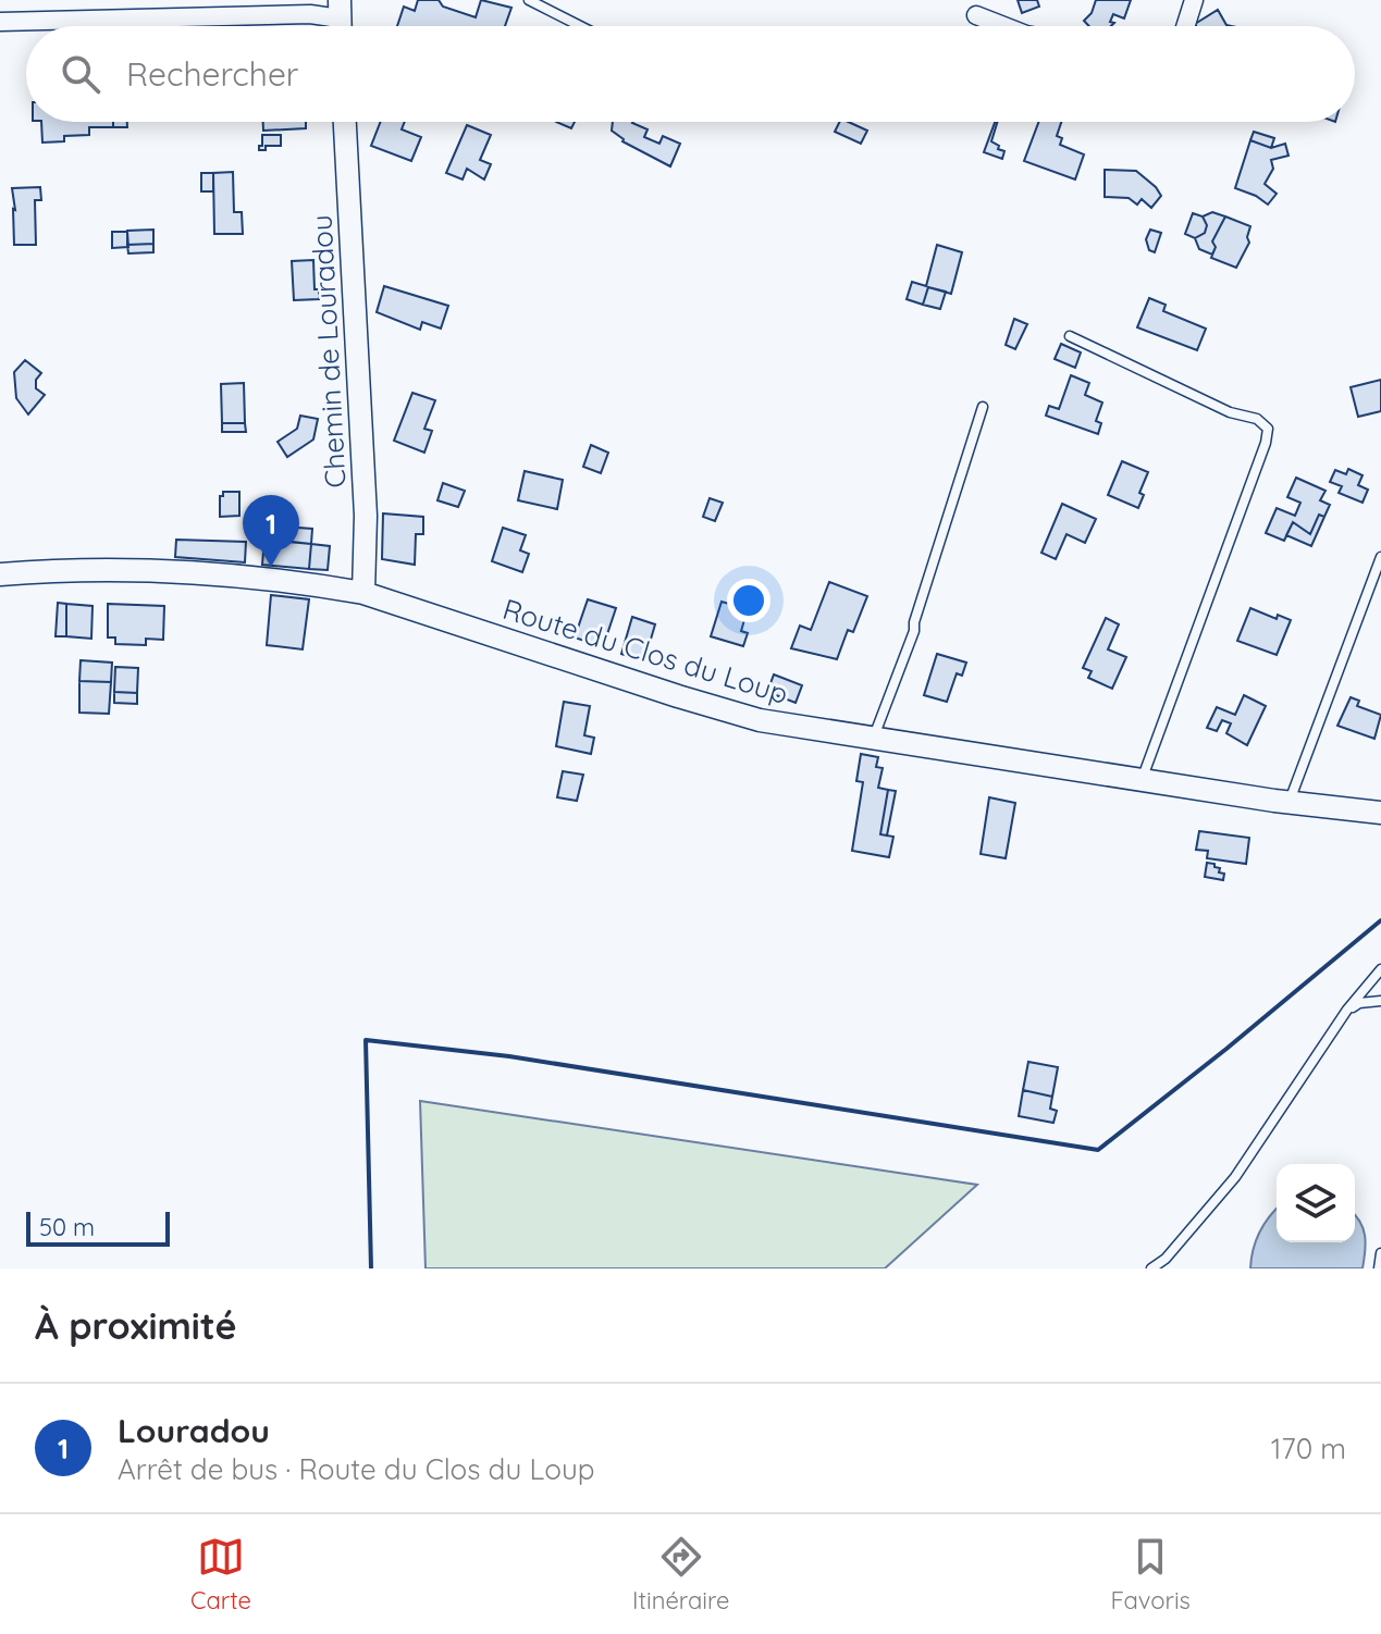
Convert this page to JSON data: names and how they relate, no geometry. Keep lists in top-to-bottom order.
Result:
{
  "streets": {
    "street": ["Chemin de Louradou", "Route du Clos du Loup"]
  },
  "crossings": [
    ["Chemin de Louradou", "Route du Clos du Loup"]
  ],
  "scale_bar": "50 m",
  "page": {
    "search": "Rechercher",
    "pins": "1",
    "scale": "50 m",
    "heading": "À proximité",
    "list": [
      {
        "mark": "1",
        "name": "Louradou",
        "note": "Arrêt de bus · Route du Clos du Loup",
        "value": "170 m"
      }
    ],
    "nav": ["Carte", "Itinéraire", "Favoris"]
  }
}
